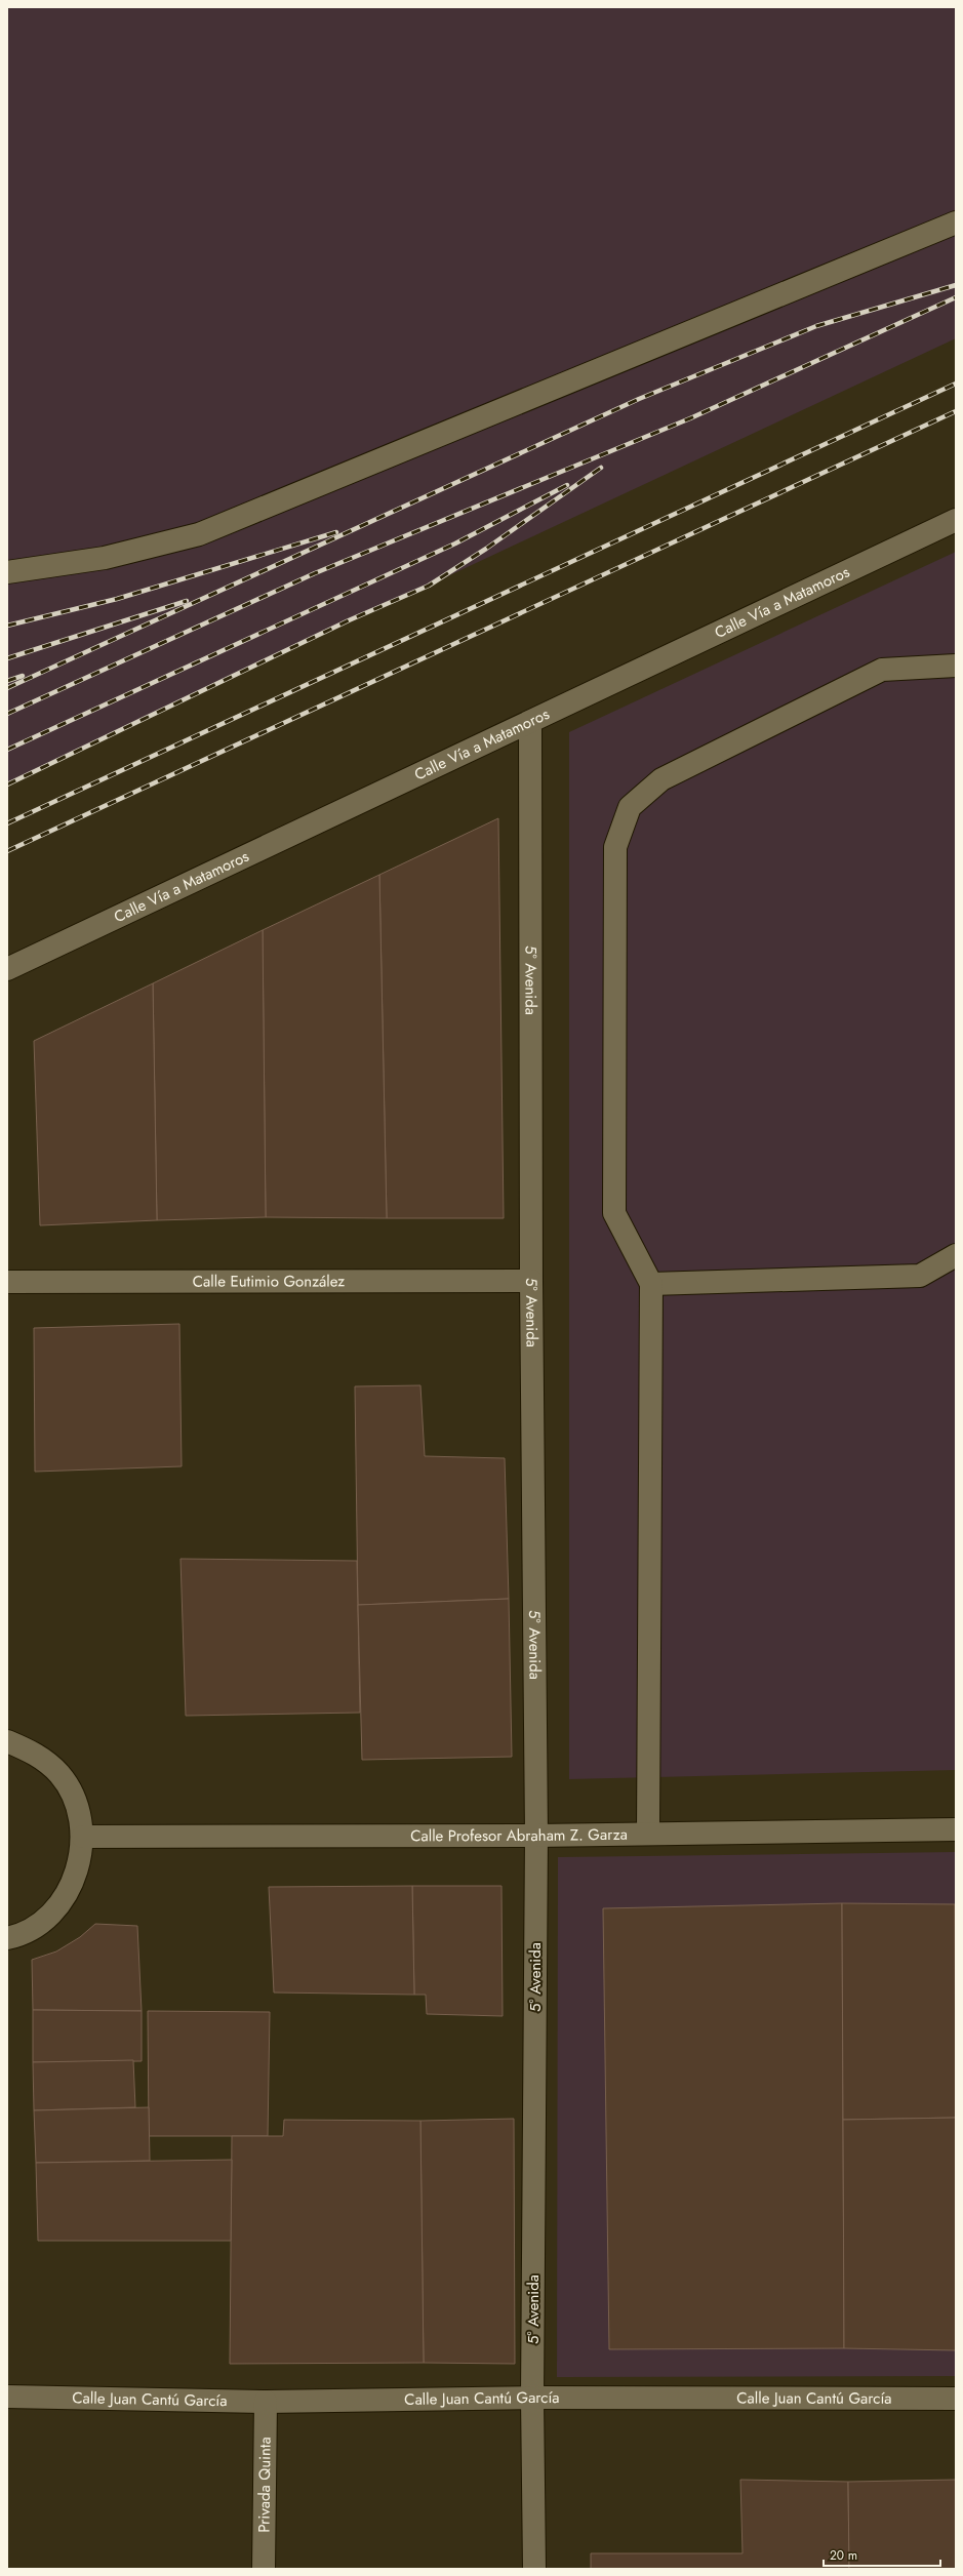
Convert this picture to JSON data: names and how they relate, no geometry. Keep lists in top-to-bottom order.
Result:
{
  "streets": {
    "street": [
      "Calle Vía a Matamoros",
      "5° Avenida",
      "Calle Eutimio González",
      "Calle Profesor Abraham Z. Garza",
      "Calle Juan Cantú García",
      "Privada Quinta"
    ]
  },
  "crossings": [
    ["Calle Vía a Matamoros", "5° Avenida"],
    ["5° Avenida", "Calle Eutimio González"],
    ["5° Avenida", "Calle Profesor Abraham Z. Garza"],
    ["5° Avenida", "Calle Juan Cantú García"],
    ["Calle Juan Cantú García", "Privada Quinta"]
  ],
  "scale_bar": "20 m"
}
